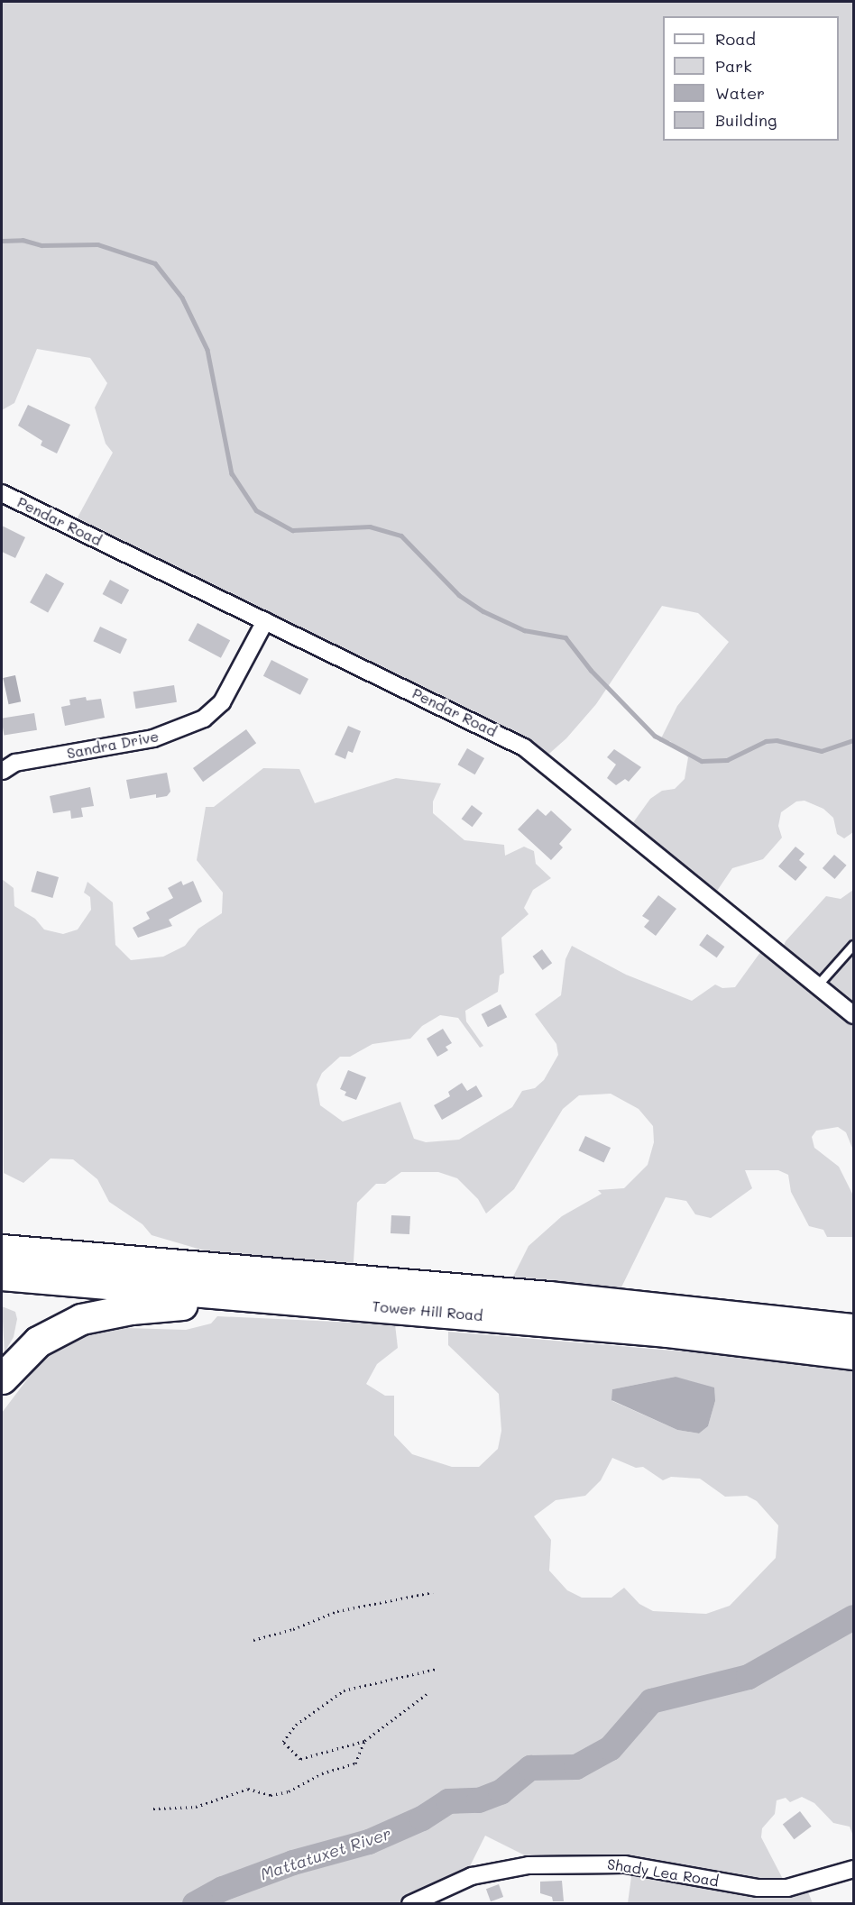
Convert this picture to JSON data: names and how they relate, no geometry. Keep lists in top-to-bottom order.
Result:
{
  "streets": {
    "highway": ["Tower Hill Road"],
    "street": ["Pendar Road", "Sandra Drive", "Shady Lea Road"]
  },
  "crossings": [
    ["Pendar Road", "Sandra Drive"]
  ],
  "water": ["Mattatuxet River"],
  "legend": [
    "Road",
    "Park",
    "Water",
    "Building"
  ]
}
